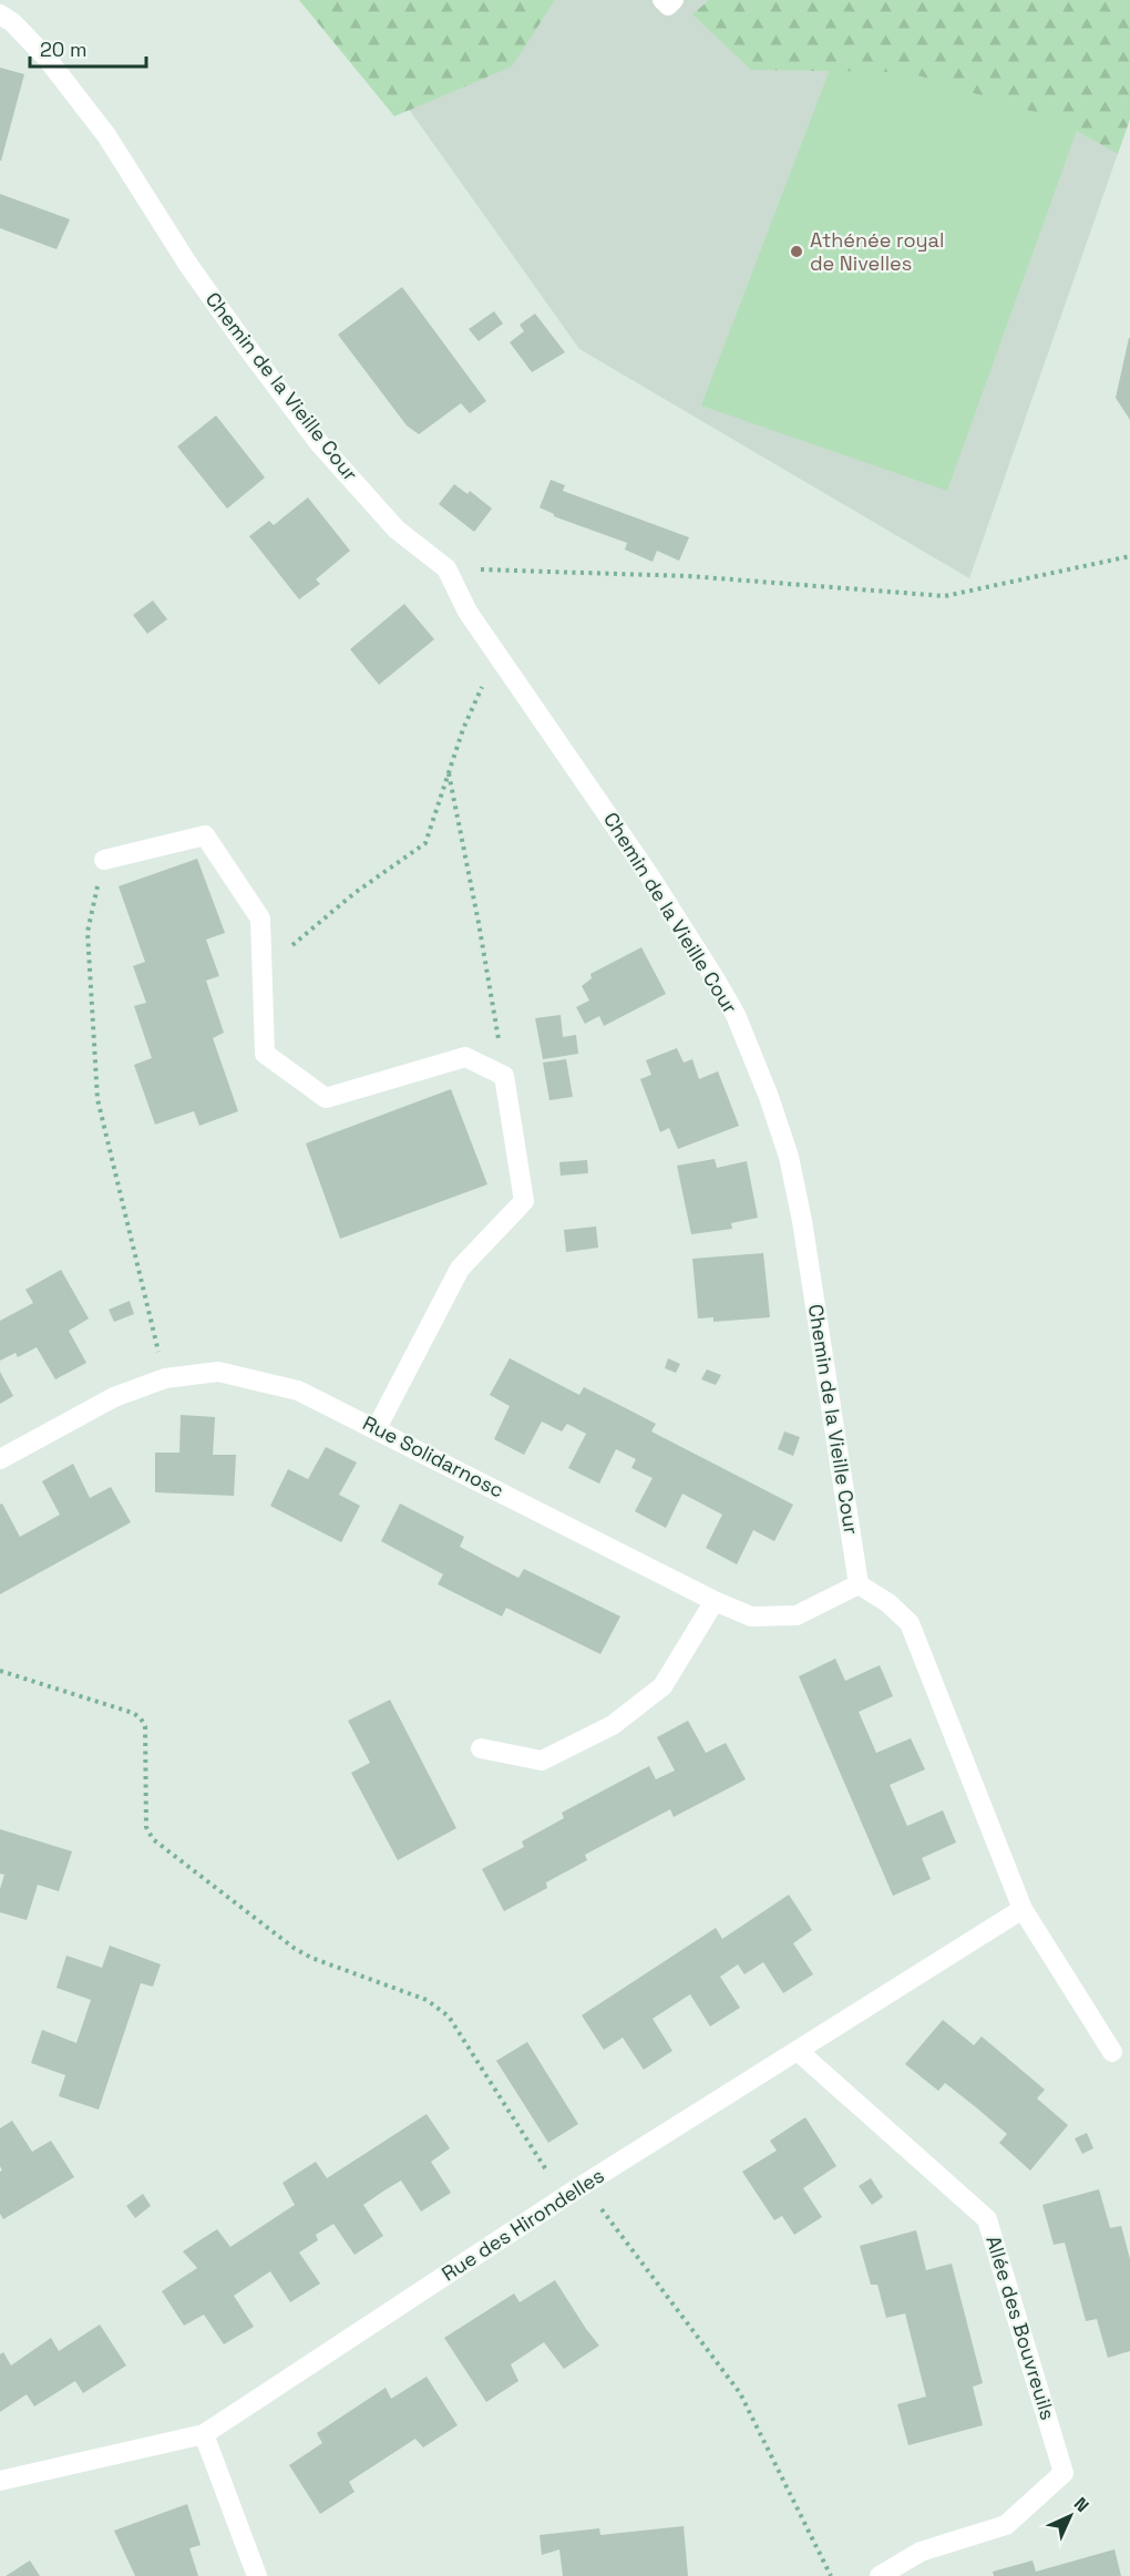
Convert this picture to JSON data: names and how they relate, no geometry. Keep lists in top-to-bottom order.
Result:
{
  "streets": {
    "street": [
      "Chemin de la Vieille Cour",
      "Rue Solidarnosc",
      "Rue des Hirondelles",
      "Allée des Bouvreuils"
    ]
  },
  "crossings": [
    ["Chemin de la Vieille Cour", "Rue Solidarnosc"],
    ["Rue des Hirondelles", "Allée des Bouvreuils"]
  ],
  "places": ["Athénée royal de Nivelles"],
  "scale_bar": "20 m",
  "north": "top right"
}
